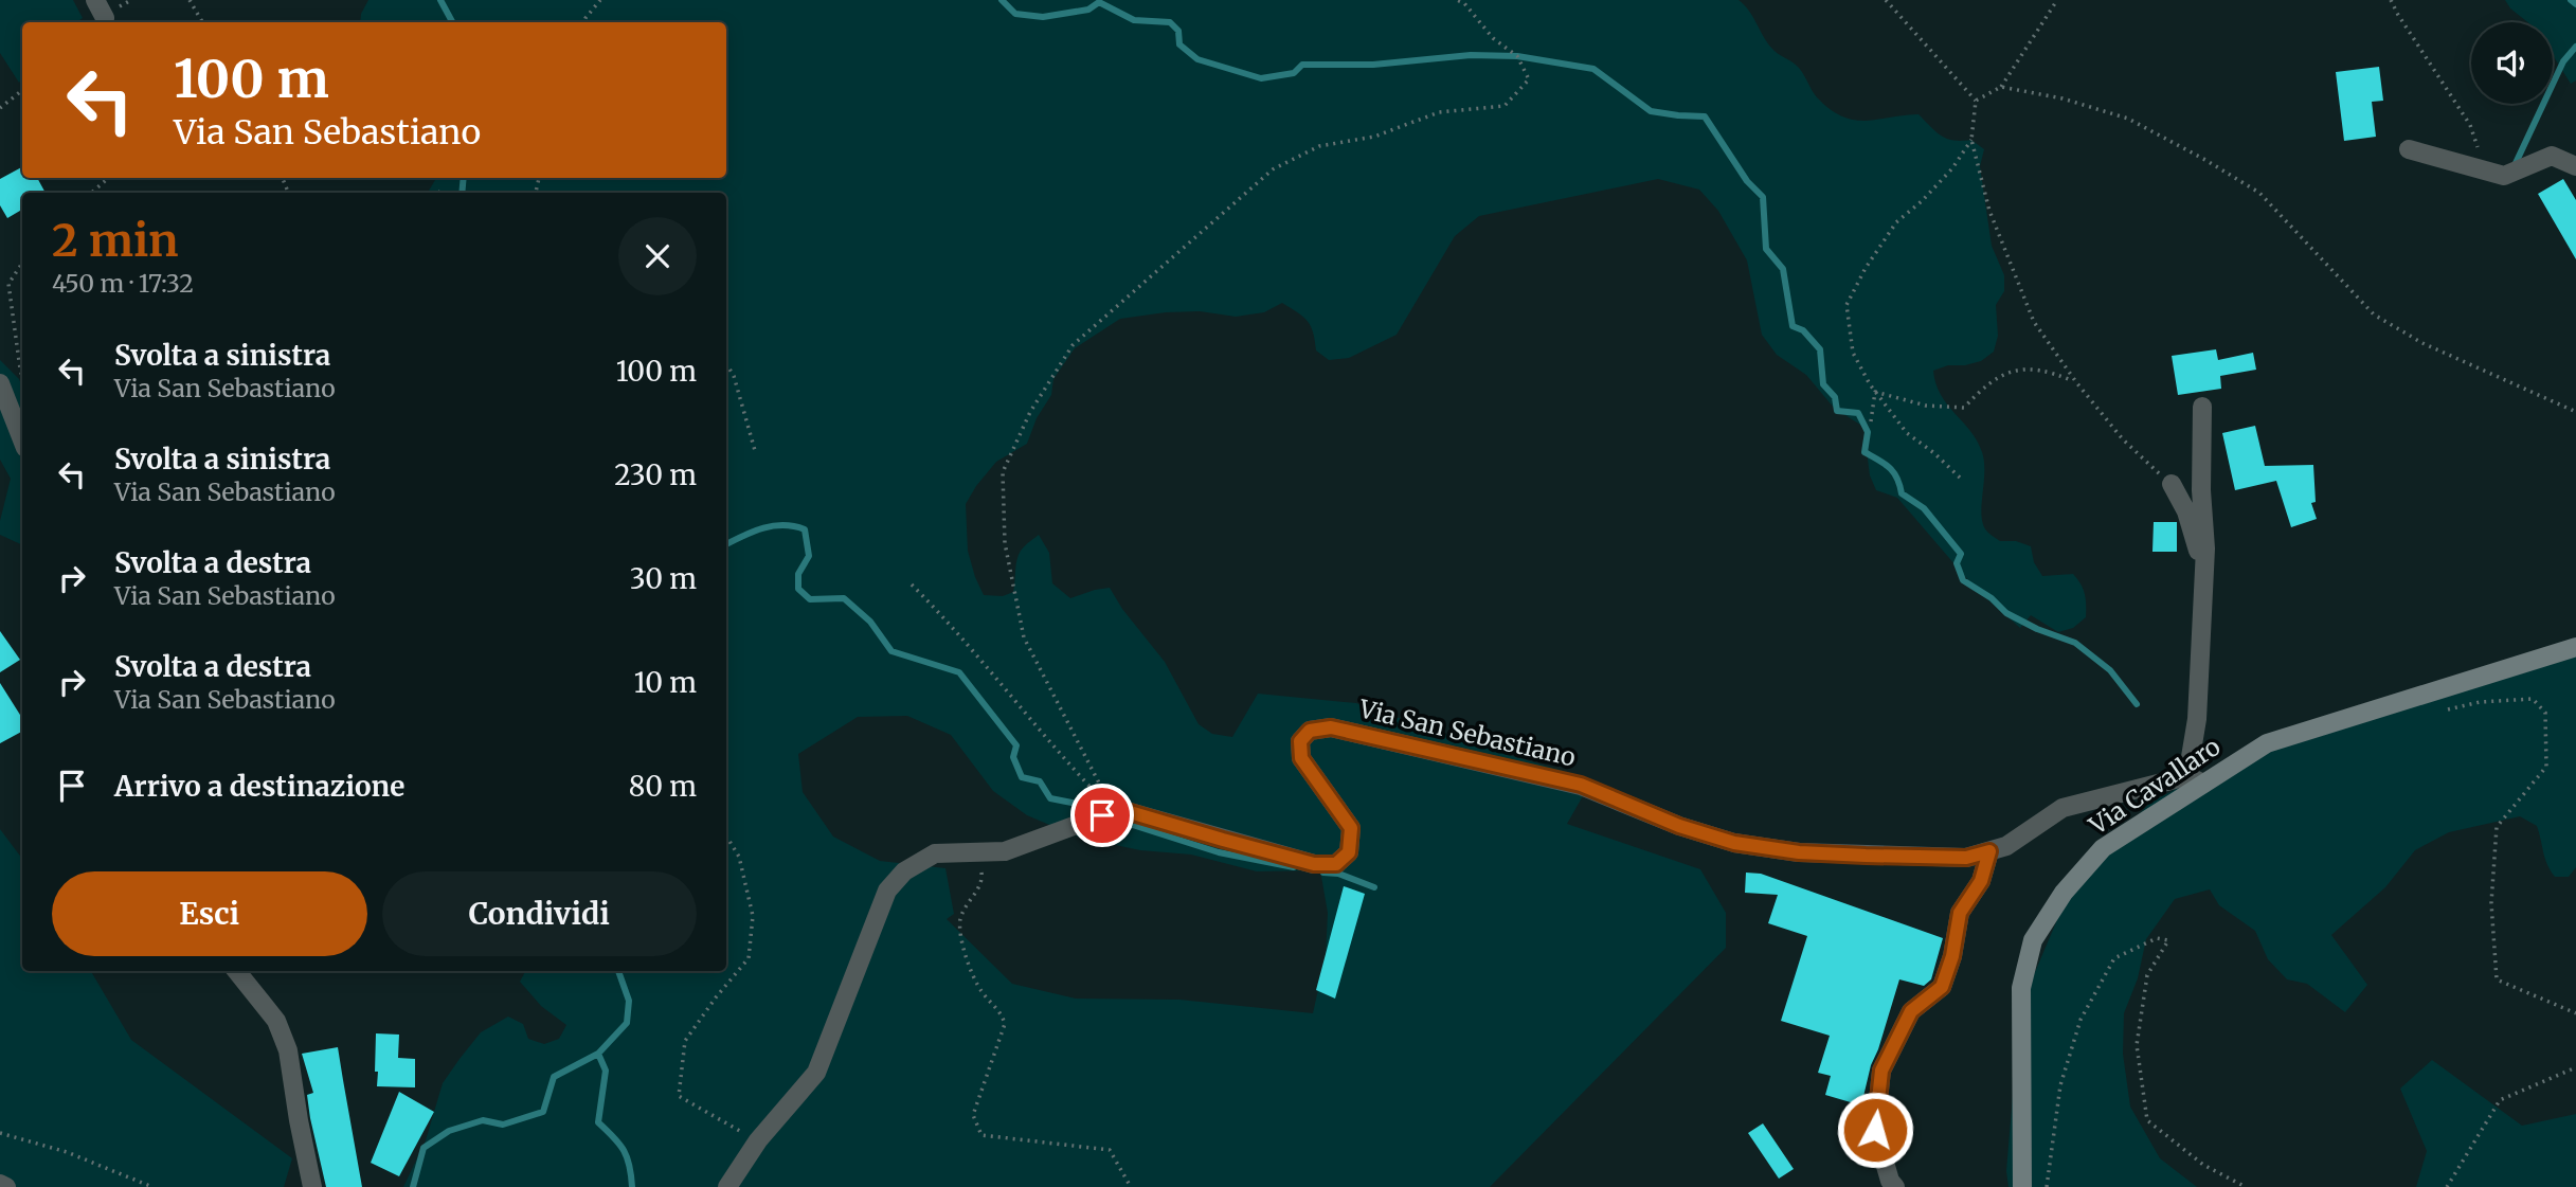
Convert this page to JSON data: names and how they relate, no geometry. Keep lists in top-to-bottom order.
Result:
{
  "streets": {
    "street": ["Via San Sebastiano", "Via Cavallaro"]
  },
  "crossings": [
    ["Via San Sebastiano", "Via Cavallaro"]
  ],
  "page": {
    "turn": ["100 m", "Via San Sebastiano"],
    "heading": ["2 min", "450 m · 17:32"],
    "list": [
      {
        "name": "Svolta a sinistra",
        "note": "Via San Sebastiano",
        "value": "100 m"
      },
      {
        "name": "Svolta a sinistra",
        "note": "Via San Sebastiano",
        "value": "230 m"
      },
      {
        "name": "Svolta a destra",
        "note": "Via San Sebastiano",
        "value": "30 m"
      },
      {
        "name": "Svolta a destra",
        "note": "Via San Sebastiano",
        "value": "10 m"
      },
      {
        "name": "Arrivo a destinazione",
        "value": "80 m"
      }
    ],
    "buttons": ["Esci", "Condividi"]
  }
}
